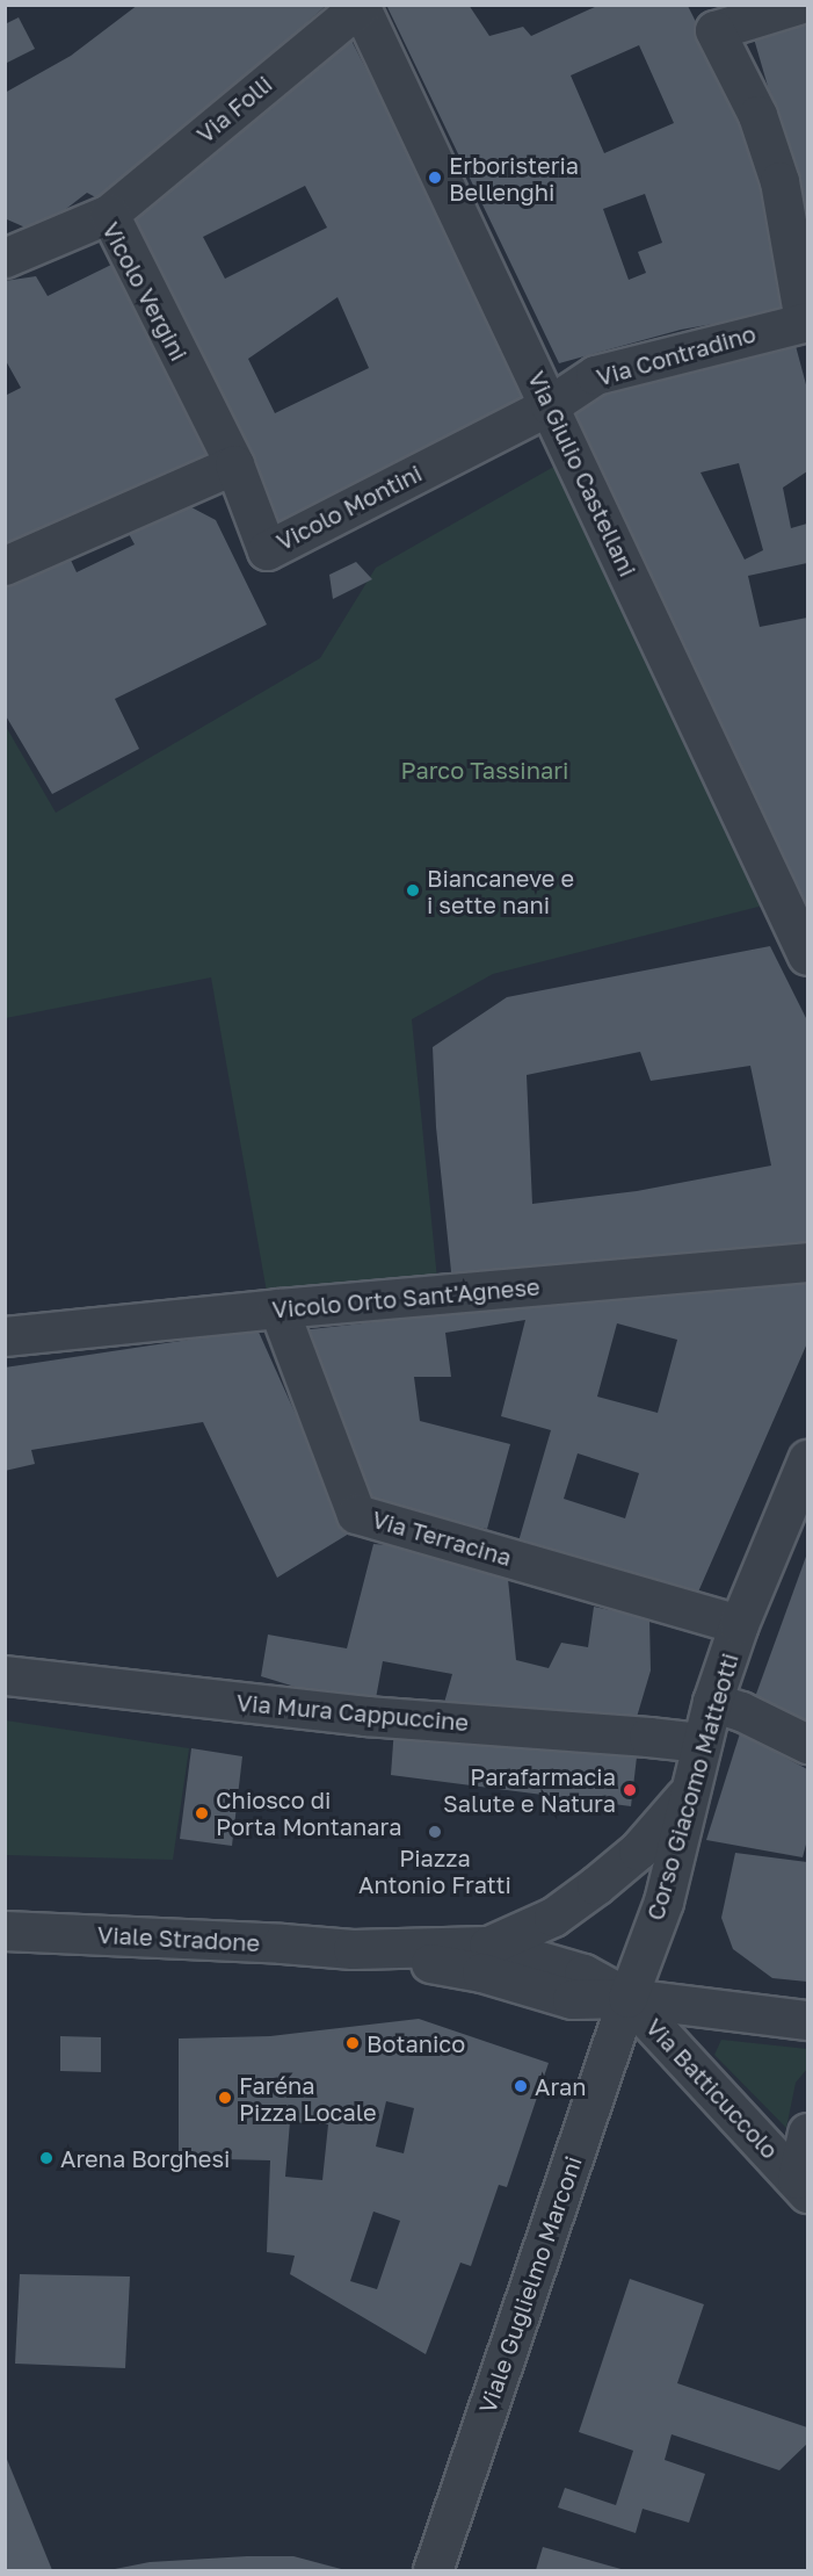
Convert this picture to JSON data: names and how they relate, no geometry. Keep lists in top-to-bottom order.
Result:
{
  "streets": {
    "street": [
      "Via Folli",
      "Vicolo Vergini",
      "Via Contradino",
      "Via Giulio Castellani",
      "Vicolo Montini",
      "Vicolo Orto Sant'Agnese",
      "Via Terracina",
      "Via Mura Cappuccine",
      "Corso Giacomo Matteotti",
      "Viale Stradone",
      "Via Batticuccolo",
      "Viale Guglielmo Marconi"
    ]
  },
  "crossings": [
    ["Via Folli", "Vicolo Vergini"],
    ["Via Folli", "Via Giulio Castellani"],
    ["Vicolo Vergini", "Vicolo Montini"],
    ["Via Contradino", "Via Giulio Castellani"],
    ["Via Contradino", "Vicolo Montini"],
    ["Via Giulio Castellani", "Vicolo Montini"],
    ["Vicolo Orto Sant'Agnese", "Via Terracina"],
    ["Via Terracina", "Corso Giacomo Matteotti"],
    ["Via Mura Cappuccine", "Corso Giacomo Matteotti"],
    ["Corso Giacomo Matteotti", "Via Batticuccolo"],
    ["Corso Giacomo Matteotti", "Viale Guglielmo Marconi"],
    ["Via Batticuccolo", "Viale Guglielmo Marconi"]
  ],
  "parks": ["Parco Tassinari"],
  "places": [
    "Erboristeria Bellenghi",
    "Biancaneve e i sette nani",
    "Parafarmacia Salute e Natura",
    "Chiosco di Porta Montanara",
    "Piazza Antonio Fratti",
    "Botanico",
    "Aran",
    "Faréna Pizza Locale",
    "Arena Borghesi"
  ]
}
